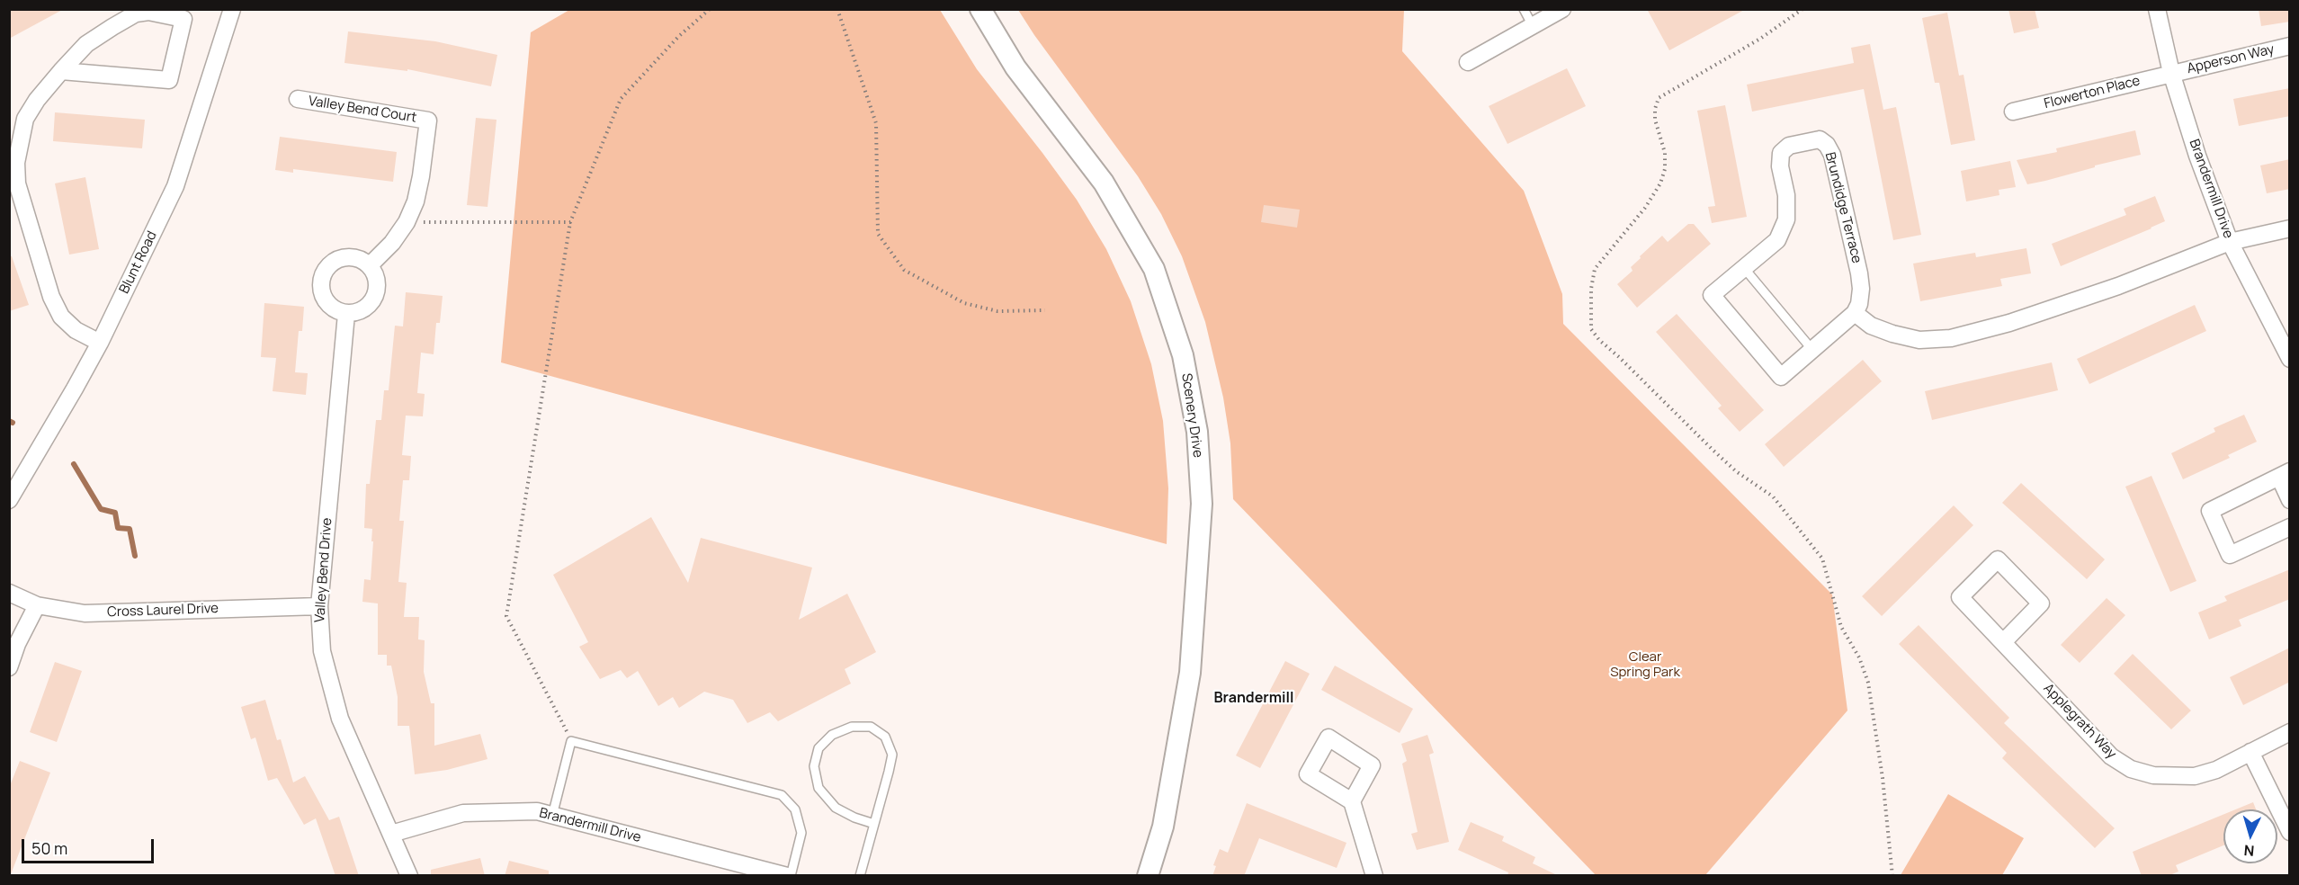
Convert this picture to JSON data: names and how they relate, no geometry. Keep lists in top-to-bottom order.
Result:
{
  "streets": {
    "street": [
      "Apperson Way",
      "Flowerton Place",
      "Valley Bend Court",
      "Brandermill Drive",
      "Brundidge Terrace",
      "Blunt Road",
      "Scenery Drive",
      "Valley Bend Drive",
      "Cross Laurel Drive",
      "Applegrath Way"
    ]
  },
  "crossings": [
    ["Apperson Way", "Flowerton Place"],
    ["Apperson Way", "Brandermill Drive"],
    ["Flowerton Place", "Brandermill Drive"],
    ["Valley Bend Court", "Valley Bend Drive"],
    ["Brandermill Drive", "Valley Bend Drive"],
    ["Valley Bend Drive", "Cross Laurel Drive"]
  ],
  "districts": ["Brandermill"],
  "parks": ["Clear Spring Park"],
  "scale_bar": "50 m",
  "north": "bottom"
}
